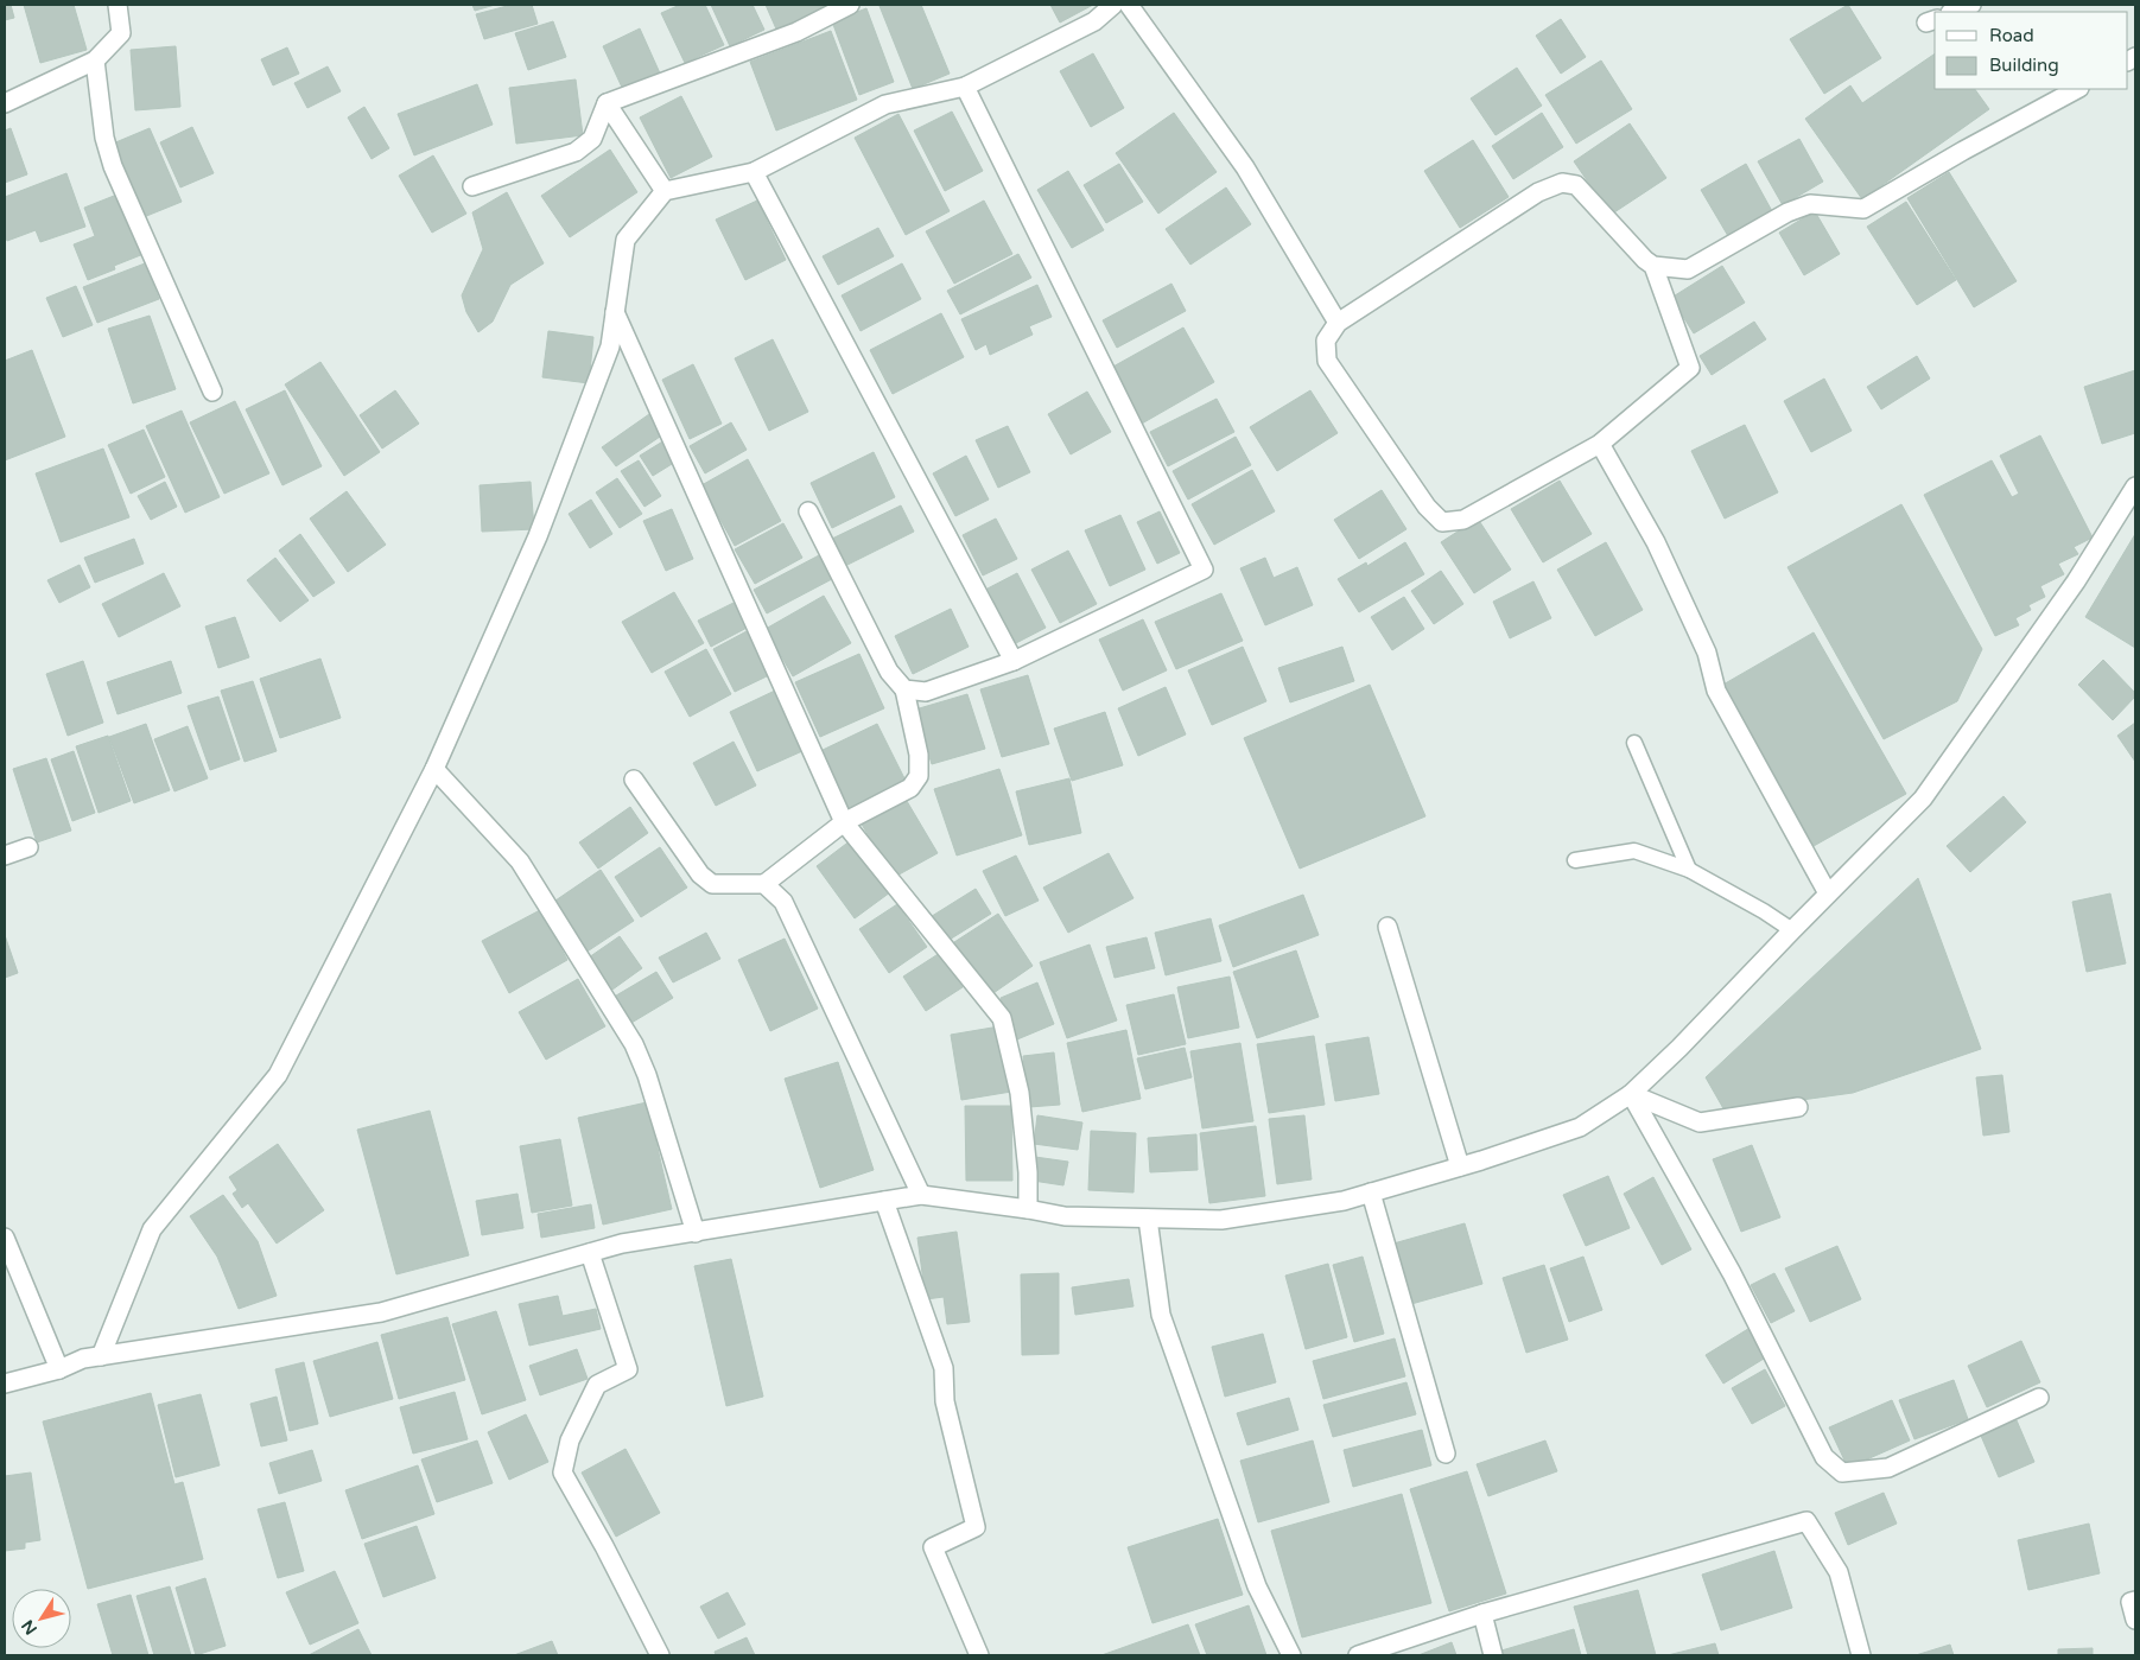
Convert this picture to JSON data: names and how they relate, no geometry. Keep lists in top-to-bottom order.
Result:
{
  "legend": ["Road", "Building"],
  "north": "bottom left"
}
